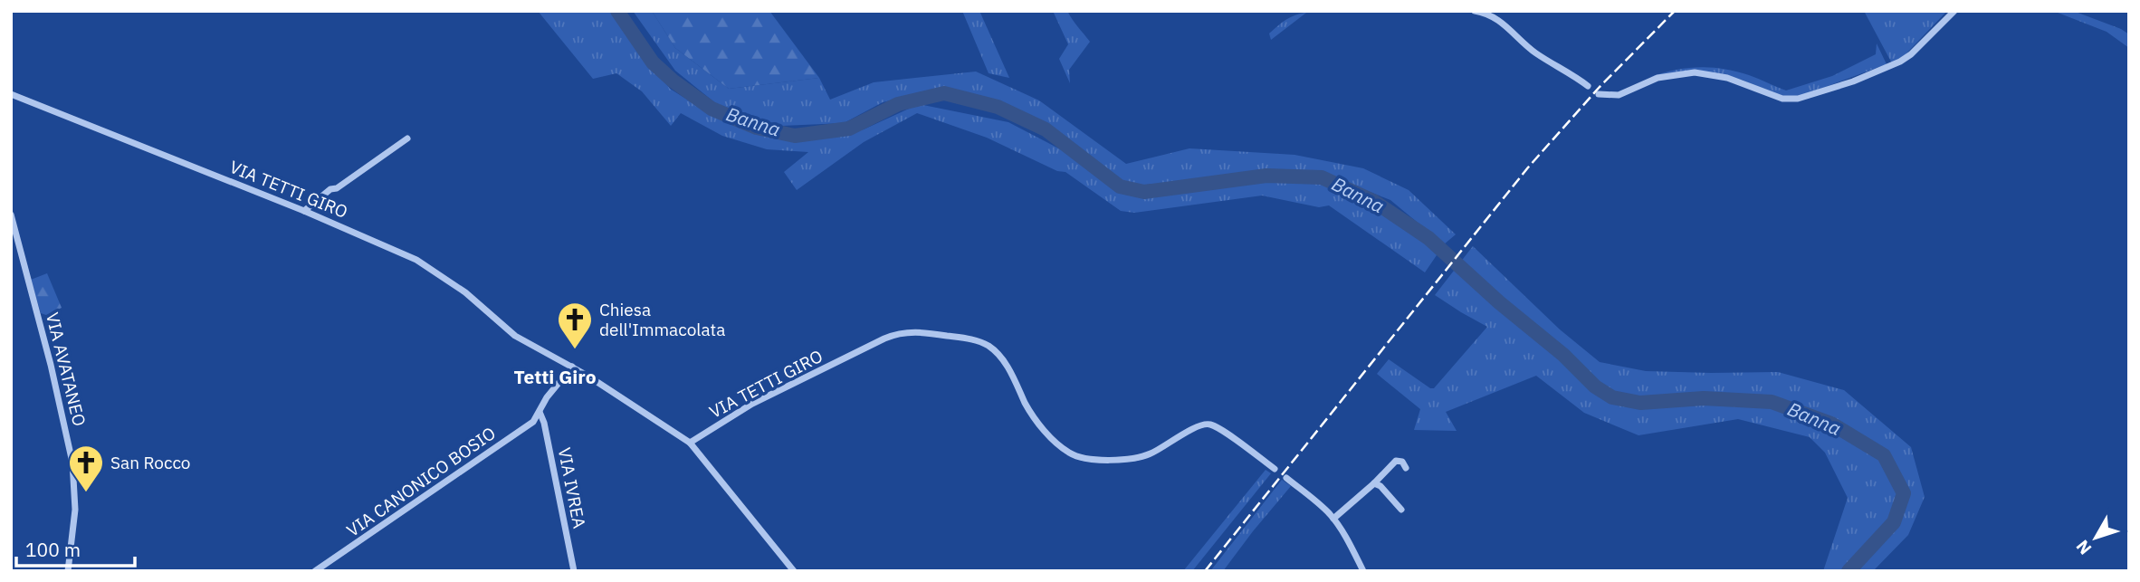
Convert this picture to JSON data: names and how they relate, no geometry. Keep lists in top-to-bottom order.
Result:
{
  "streets": {
    "street": [
      "VIA TETTI GIRO",
      "VIA AVATANEO",
      "VIA CANONICO BOSIO",
      "VIA IVREA"
    ]
  },
  "crossings": [
    ["VIA TETTI GIRO", "VIA CANONICO BOSIO"],
    ["VIA CANONICO BOSIO", "VIA IVREA"]
  ],
  "districts": ["Tetti Giro"],
  "water": ["Banna"],
  "places": {
    "church": ["Chiesa dell'Immacolata", "San Rocco"]
  },
  "scale_bar": "100 m",
  "north": "bottom left"
}
